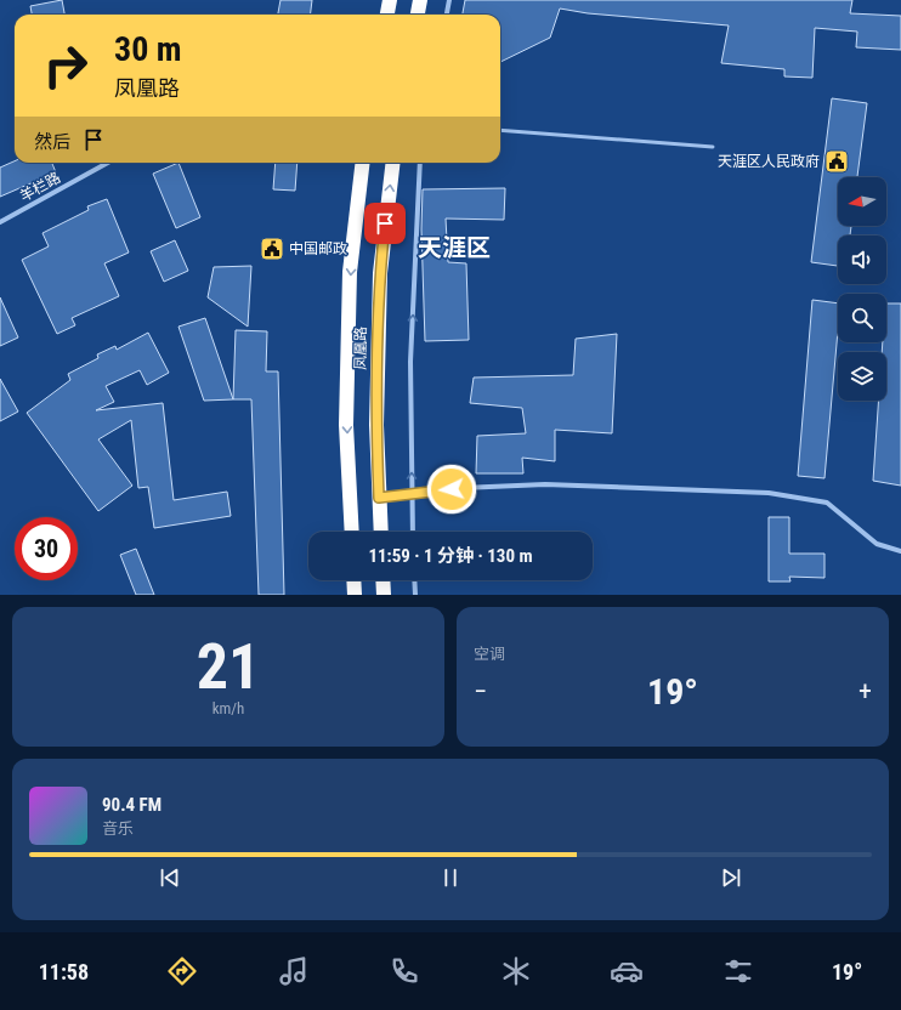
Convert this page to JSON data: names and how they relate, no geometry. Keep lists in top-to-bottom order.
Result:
{
  "streets": {
    "highway": ["凤凰路"],
    "street": ["羊栏路"]
  },
  "districts": ["天涯区"],
  "places": {
    "public building": ["天涯区人民政府", "中国邮政"]
  },
  "north": "left",
  "page": {
    "turn": ["30 m", "凤凰路"],
    "then": "然后",
    "limit": "30",
    "trip": "11:59 · 1 分钟 · 130 m",
    "tile": [
      ["21", "km/h"],
      "空调"
    ],
    "heat": ["−", "19°", "+"],
    "song": ["90.4 FM", "音乐"],
    "tabs": ["11:58", "19°"]
  }
}
